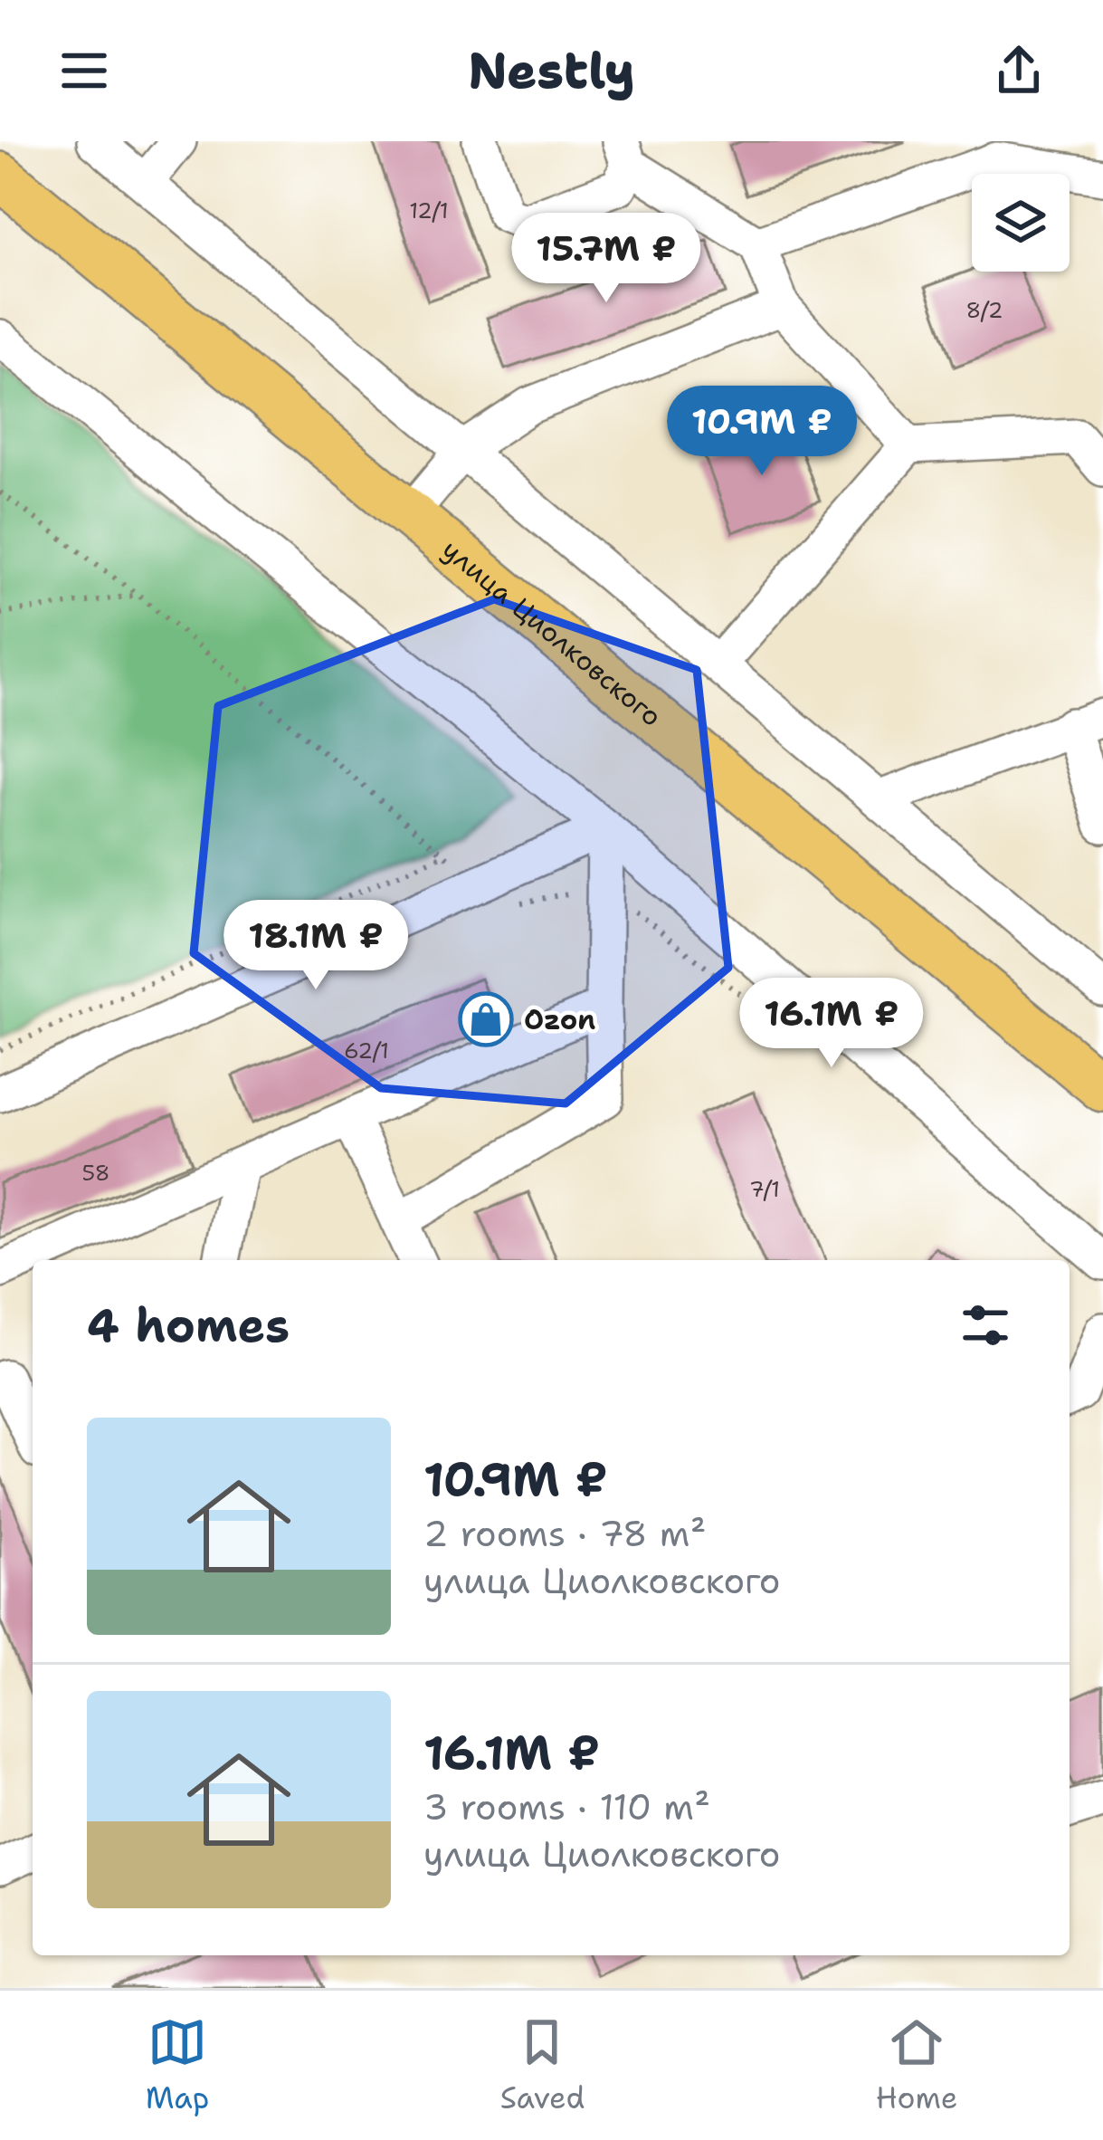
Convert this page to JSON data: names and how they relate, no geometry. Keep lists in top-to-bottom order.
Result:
{
  "streets": {
    "main road": ["улица Циолковского"]
  },
  "places": {
    "shop": ["Ozon"]
  },
  "house_numbers": [
    "12/1",
    "8/2",
    "62/1",
    "58",
    "7/1"
  ],
  "page": {
    "header": "Nestly",
    "price": [
      "15.7M ₽",
      "10.9M ₽",
      "18.1M ₽",
      "16.1M ₽"
    ],
    "heading": "4 homes",
    "list": [
      {
        "name": "10.9M ₽",
        "note": "2 rooms · 78 m² · улица Циолковского"
      },
      {
        "name": "16.1M ₽",
        "note": "3 rooms · 110 m² · улица Циолковского"
      }
    ],
    "tabs": ["Map", "Saved", "Home"]
  }
}
